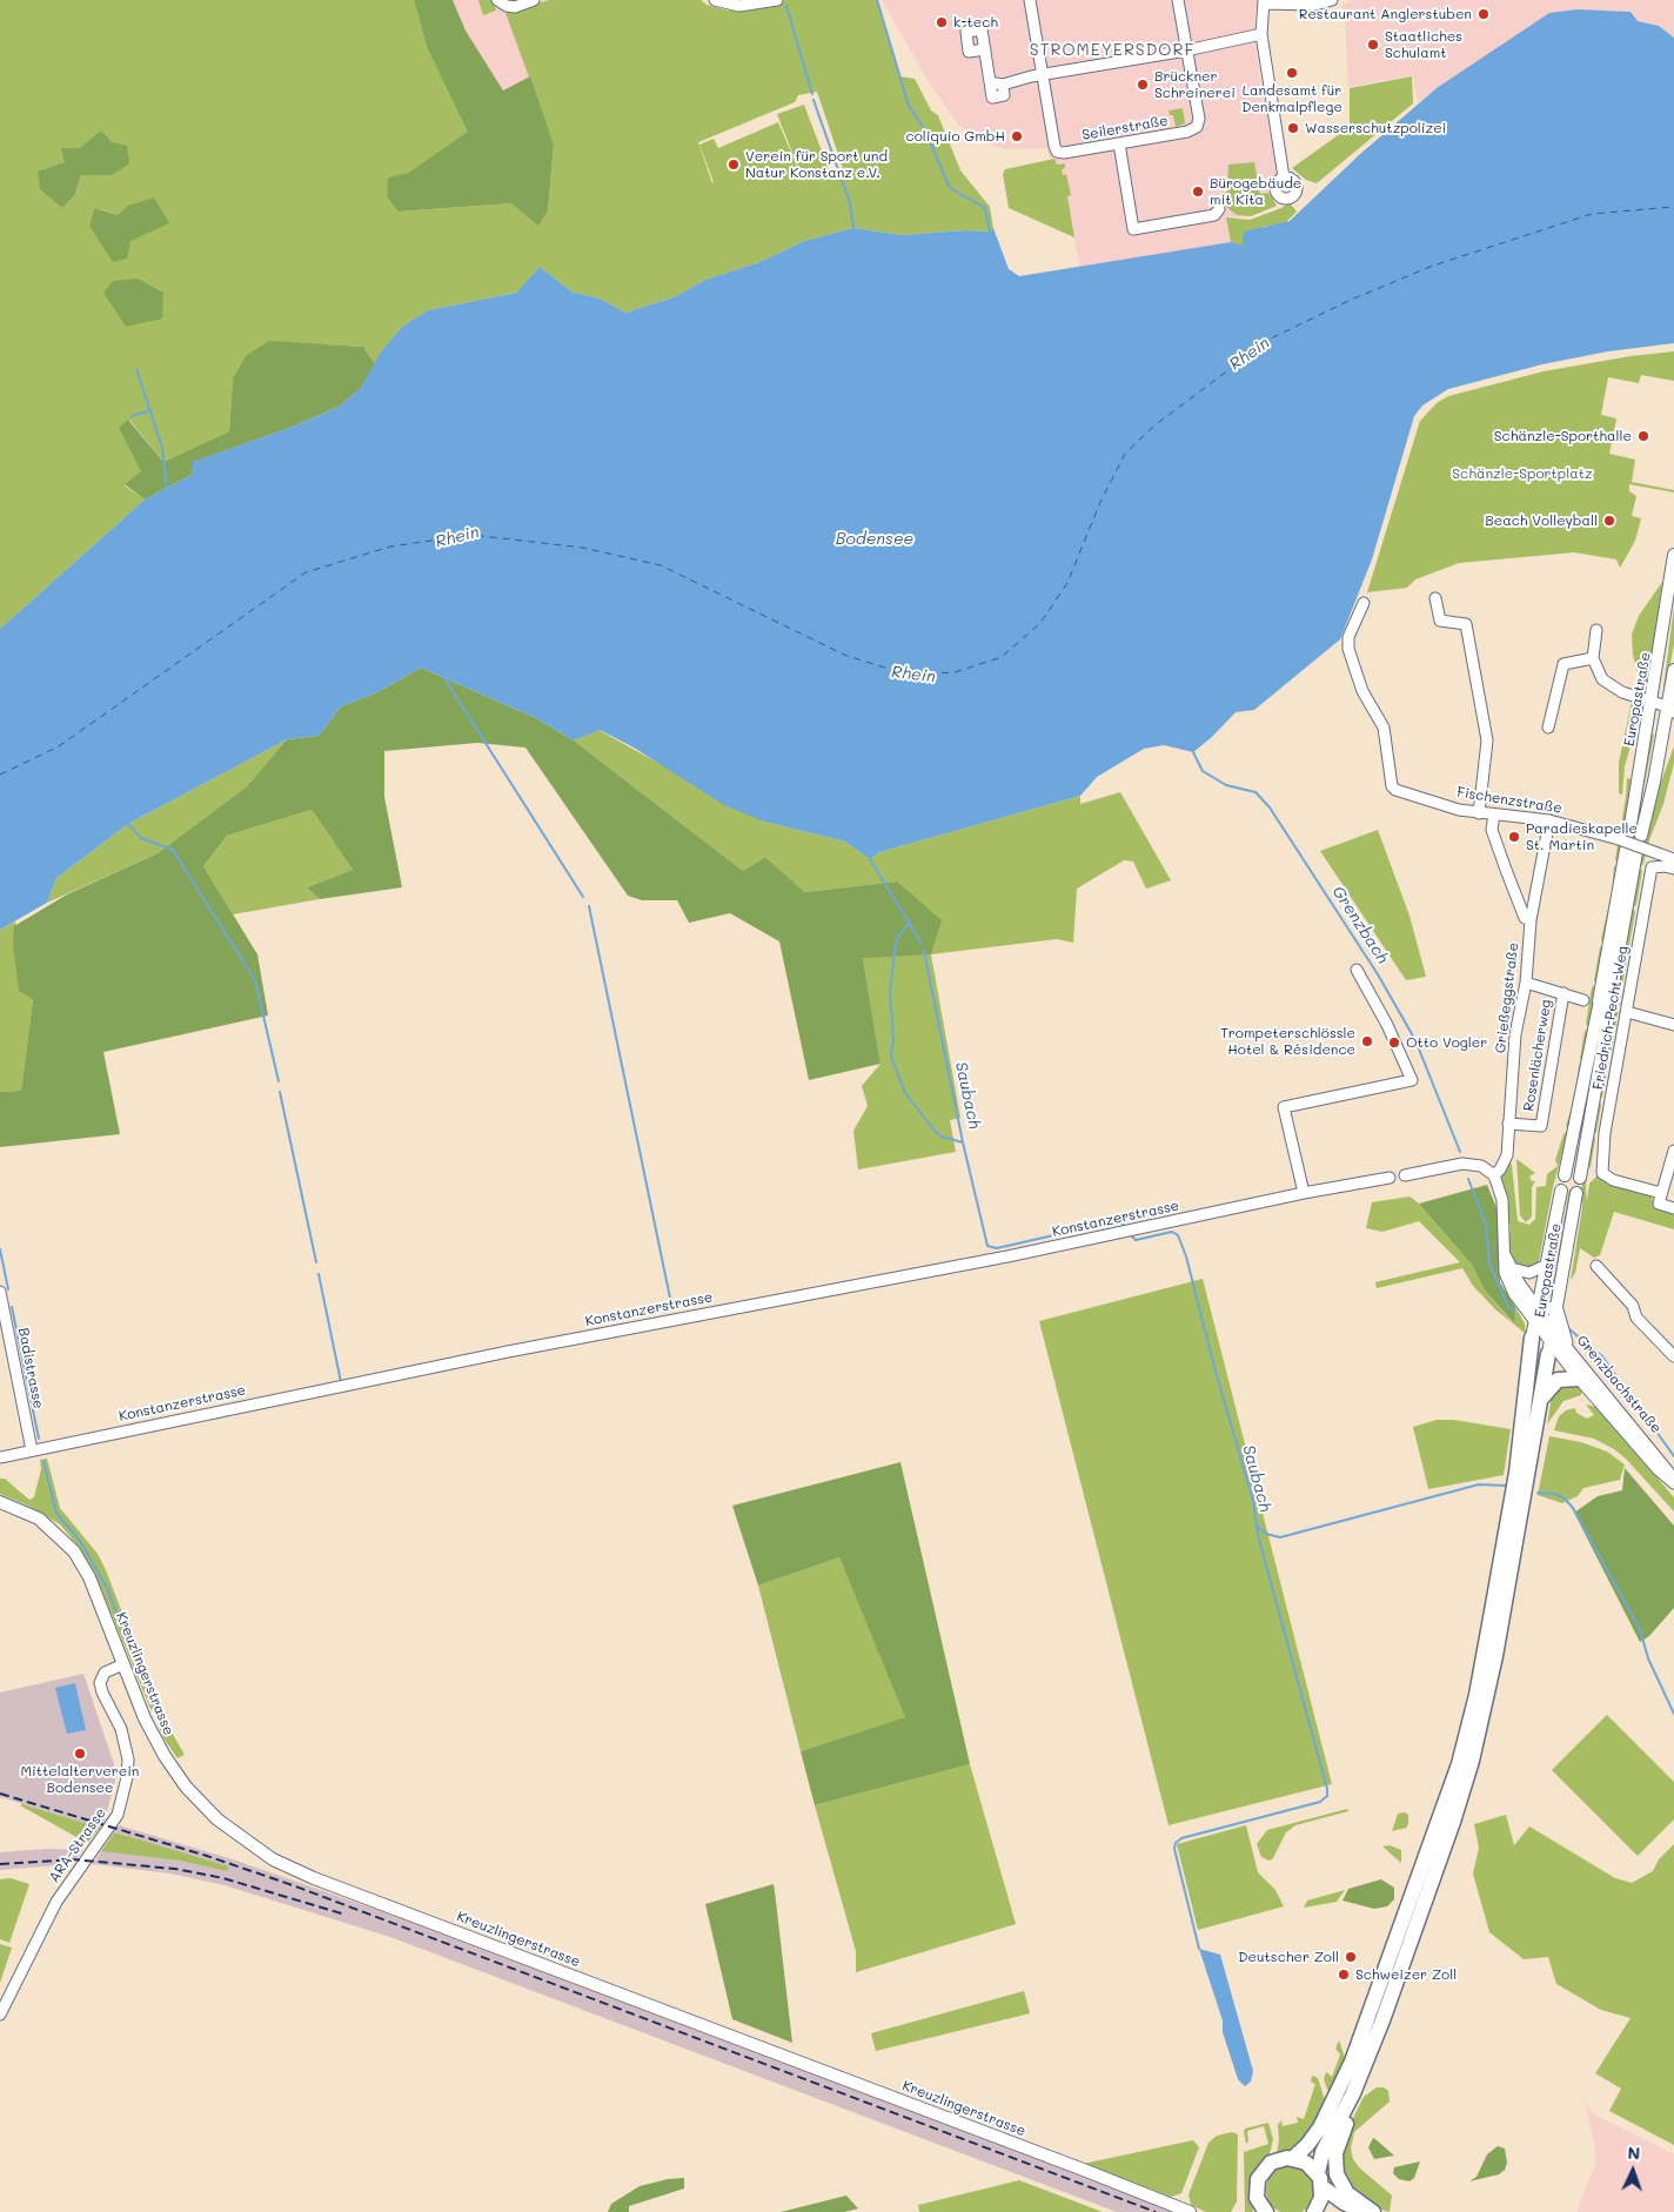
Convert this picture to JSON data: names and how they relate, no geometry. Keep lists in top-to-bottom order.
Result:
{
  "streets": {
    "main road": ["Europastraße", "Kreuzlingerstrasse"],
    "street": [
      "Seilerstraße",
      "Fischenzstraße",
      "Grießeggstraße",
      "Friedrich-Pecht-Weg",
      "Rosenlächerweg",
      "Konstanzerstrasse",
      "Badistrasse",
      "Grenzbachstraße",
      "ARA-Strasse"
    ]
  },
  "crossings": [
    ["Europastraße", "Grenzbachstraße"],
    ["Fischenzstraße", "Grießeggstraße"],
    ["Grießeggstraße", "Rosenlächerweg"],
    ["Konstanzerstrasse", "Badistrasse"],
    ["Kreuzlingerstrasse", "ARA-Strasse"]
  ],
  "districts": ["STROMEYERSDORF"],
  "water": [
    "Rhein",
    "Bodensee",
    "Grenzbach",
    "Saubach"
  ],
  "parks": ["Schänzle-Sportplatz"],
  "places": [
    "Restaurant Anglerstuben",
    "k-tech",
    "Staatliches Schulamt",
    "Landesamt für Denkmalpflege",
    "Brückner Schreinerei",
    "Wasserschutzpolizei",
    "coliquio GmbH",
    "Verein für Sport und Natur Konstanz e.V.",
    "Bürogebäude mit Kita",
    "Schänzle-Sporthalle",
    "Beach Volleyball",
    "Paradieskapelle St. Martin",
    "Trompeterschlössle Hotel & Résidence",
    "Otto Vogler",
    "Mittelalterverein Bodensee",
    "Deutscher Zoll",
    "Schweizer Zoll"
  ],
  "north": "top"
}
